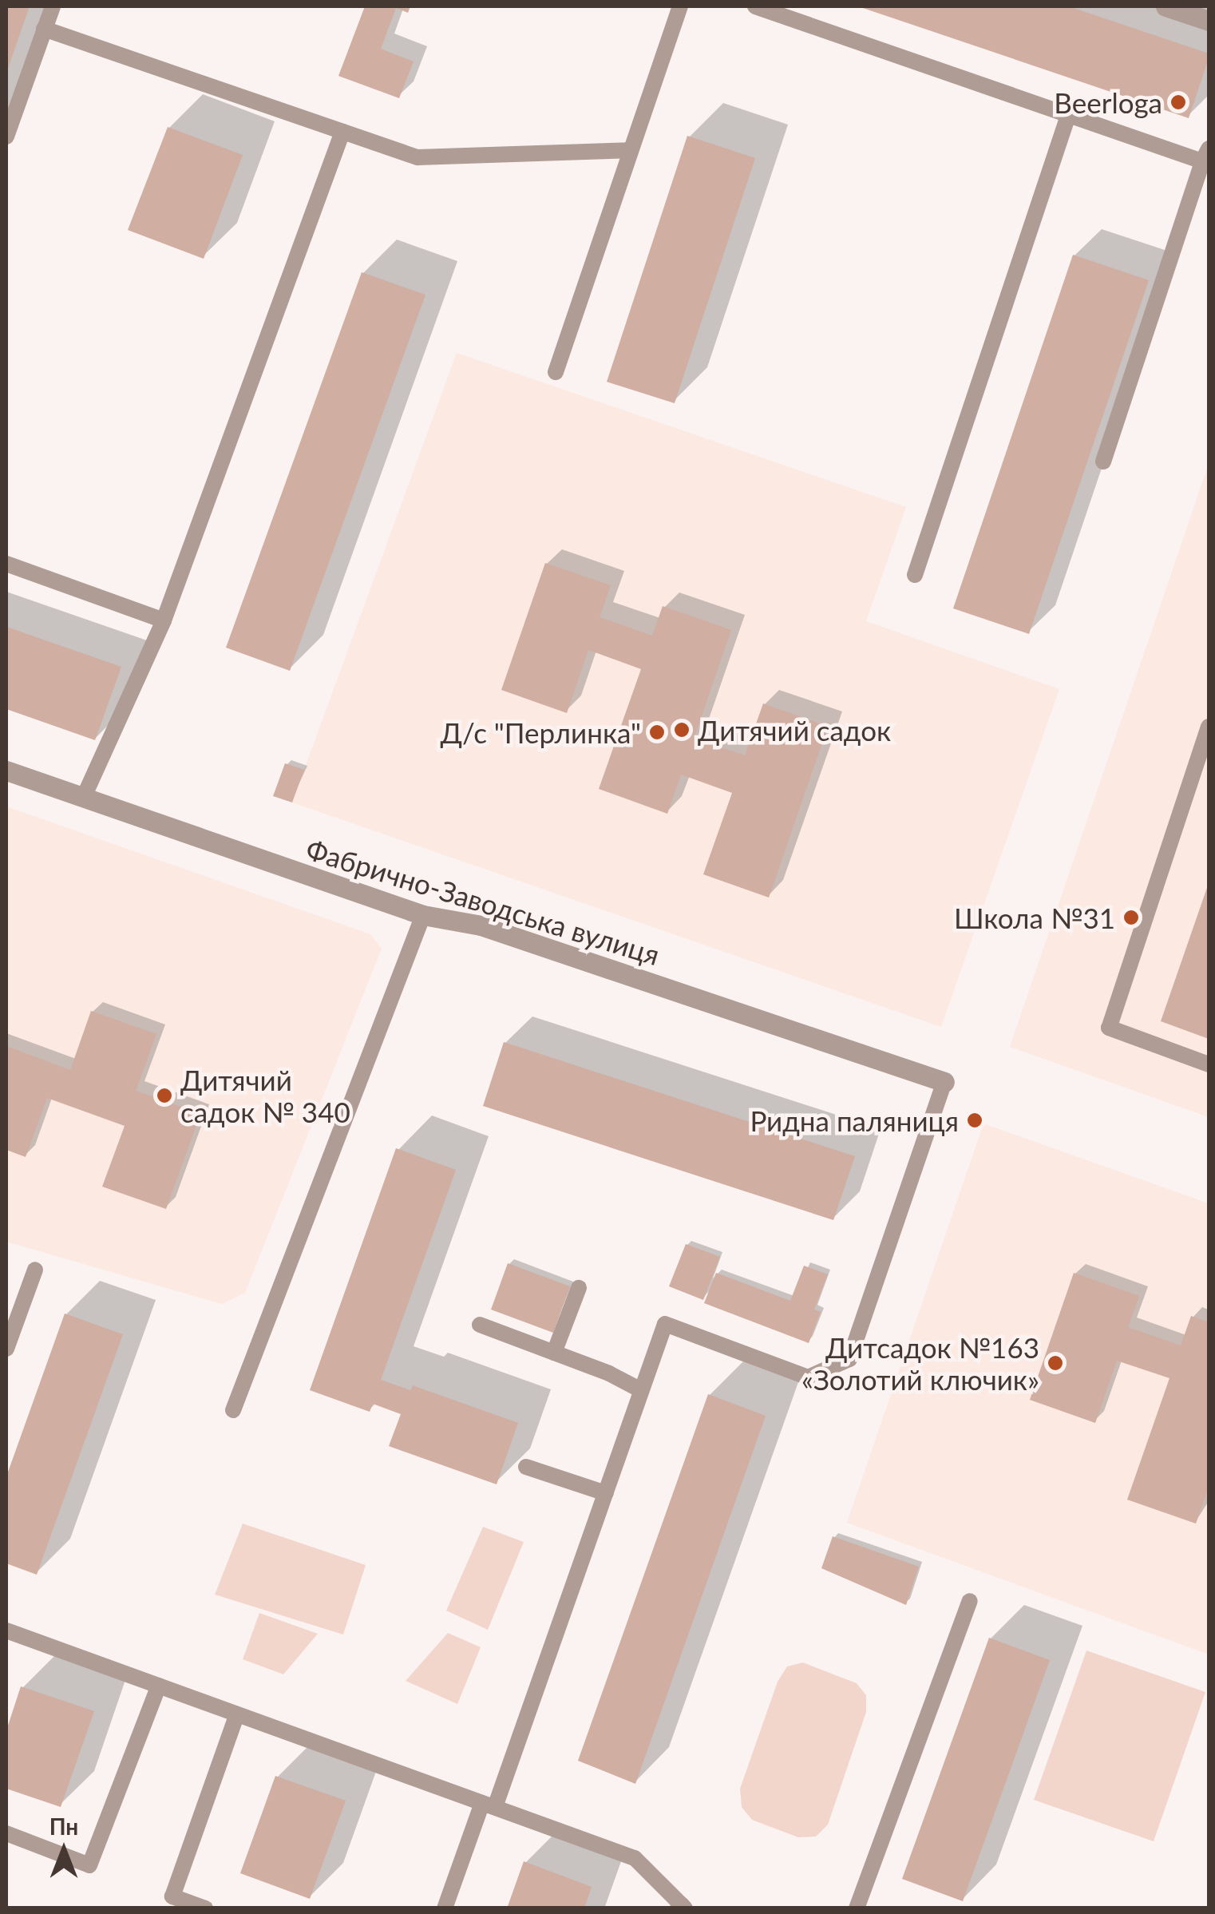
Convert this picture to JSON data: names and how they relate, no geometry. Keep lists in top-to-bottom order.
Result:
{
  "streets": {
    "street": ["Фабрично-Заводська вулиця"]
  },
  "places": [
    "Beerloga",
    "Дитячий садок",
    "Д/с \"Перлинка\"",
    "Школа №31",
    "Дитячий садок № 340",
    "Ридна паляниця",
    "Дитсадок №163 «Золотий ключик»"
  ],
  "north": "top"
}
